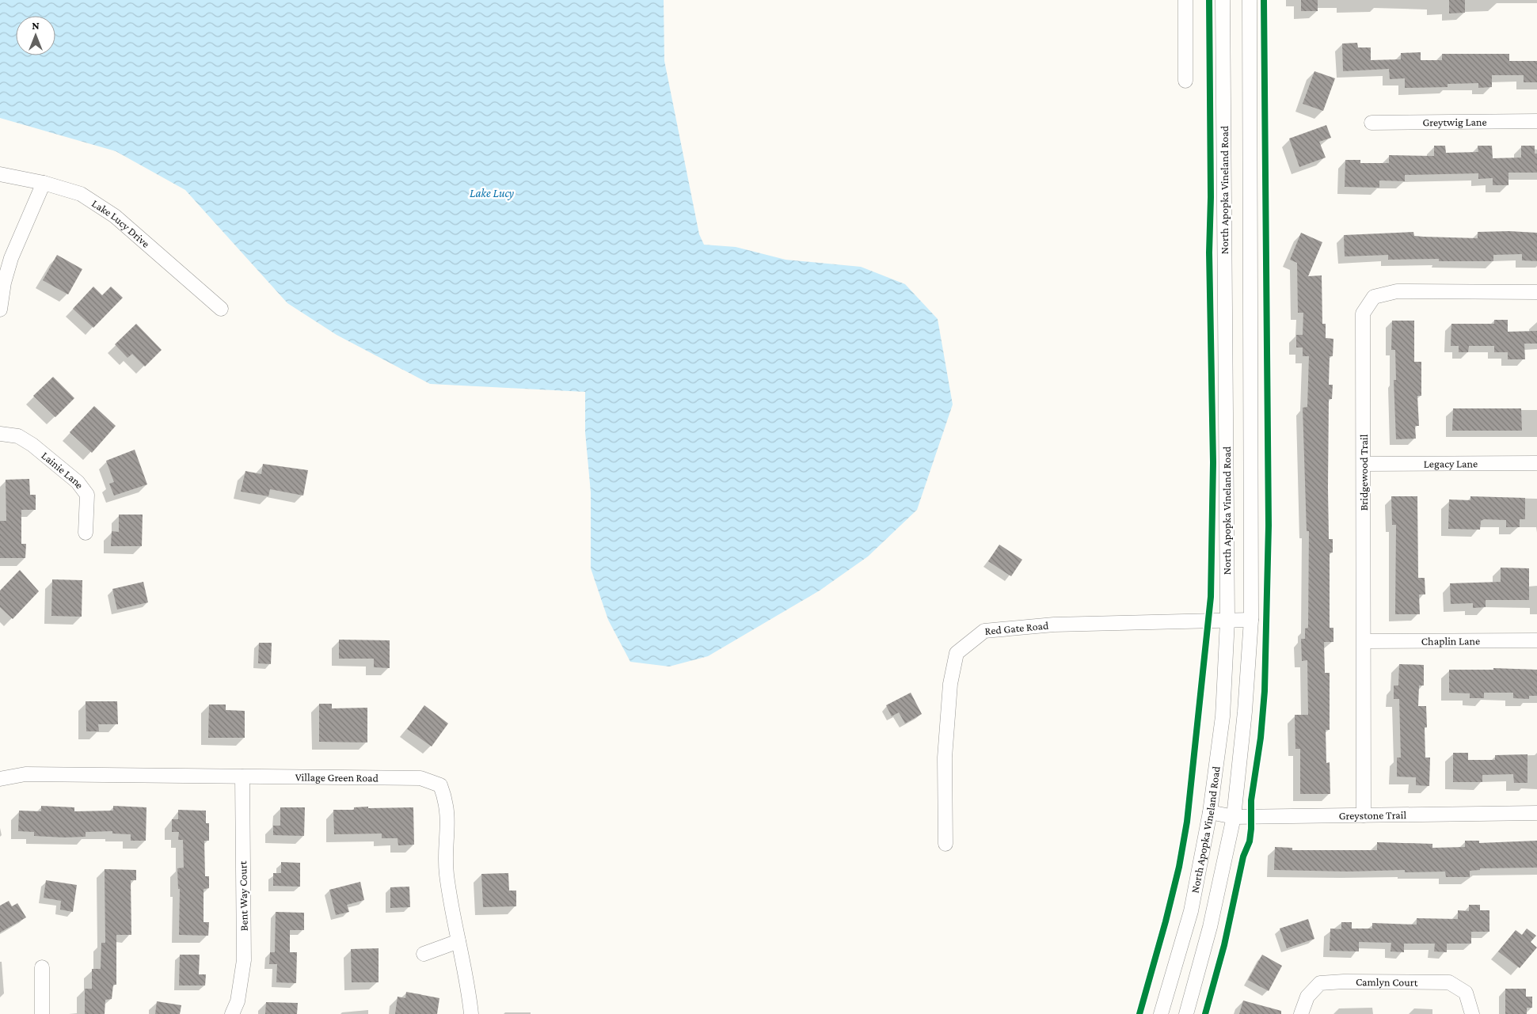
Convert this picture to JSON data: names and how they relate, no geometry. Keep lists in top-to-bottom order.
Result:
{
  "streets": {
    "street": [
      "Greytwig Lane",
      "North Apopka Vineland Road",
      "Lake Lucy Drive",
      "Legacy Lane",
      "Lainie Lane",
      "Bridgewood Trail",
      "Red Gate Road",
      "Chaplin Lane",
      "Village Green Road",
      "Greystone Trail",
      "Bent Way Court",
      "Camlyn Court"
    ]
  },
  "crossings": [
    ["North Apopka Vineland Road", "Red Gate Road"],
    ["North Apopka Vineland Road", "Greystone Trail"],
    ["Legacy Lane", "Bridgewood Trail"],
    ["Bridgewood Trail", "Chaplin Lane"],
    ["Bridgewood Trail", "Greystone Trail"],
    ["Village Green Road", "Bent Way Court"]
  ],
  "water": ["Lake Lucy"],
  "north": "top"
}
